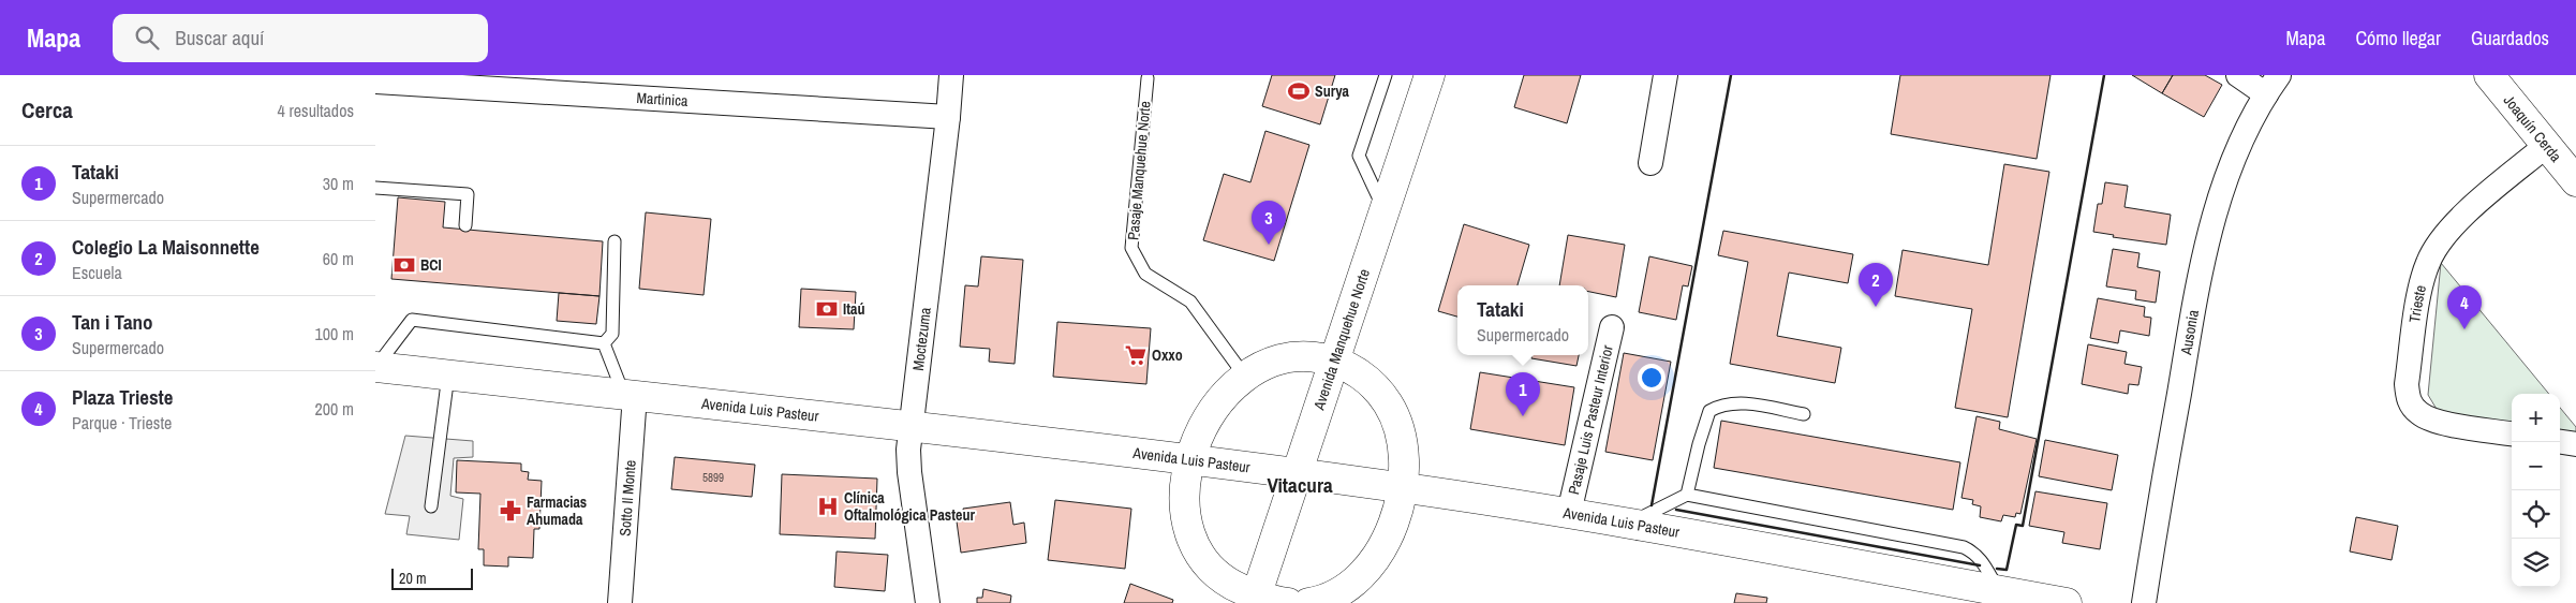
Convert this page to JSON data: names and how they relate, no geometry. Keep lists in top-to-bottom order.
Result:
{
  "streets": {
    "main road": ["Joaquín Cerda", "Avenida Manquehue Norte", "Avenida Luis Pasteur"],
    "street": [
      "Martinica",
      "Trieste",
      "Ausonia",
      "Moctezuma",
      "Pasaje Luis Pasteur Interior",
      "Sotto Il Monte"
    ],
    "lane": ["Pasaje Manquehue Norte"]
  },
  "crossings": [
    ["Martinica", "Moctezuma"],
    ["Joaquín Cerda", "Trieste"],
    ["Moctezuma", "Avenida Luis Pasteur"],
    ["Avenida Manquehue Norte", "Avenida Luis Pasteur"],
    ["Avenida Luis Pasteur", "Pasaje Luis Pasteur Interior"],
    ["Avenida Luis Pasteur", "Sotto Il Monte"]
  ],
  "districts": ["Vitacura"],
  "places": {
    "sports": ["Surya"],
    "bank": ["BCI", "Itaú"],
    "supermarket": ["Oxxo"],
    "hospital": ["Clínica Oftalmológica Pasteur"],
    "pharmacy": ["Farmacias Ahumada"]
  },
  "house_numbers": ["5899"],
  "scale_bar": "20 m",
  "page": {
    "header": "Mapa",
    "search": "Buscar aquí",
    "nav": ["Mapa", "Cómo llegar", "Guardados"],
    "heading": ["Cerca", "4 resultados"],
    "list": [
      {
        "mark": "1",
        "name": "Tataki",
        "note": "Supermercado",
        "value": "30 m"
      },
      {
        "mark": "2",
        "name": "Colegio La Maisonnette",
        "note": "Escuela",
        "value": "60 m"
      },
      {
        "mark": "3",
        "name": "Tan i Tano",
        "note": "Supermercado",
        "value": "100 m"
      },
      {
        "mark": "4",
        "name": "Plaza Trieste",
        "note": "Parque · Trieste",
        "value": "200 m"
      }
    ],
    "pins": [
      "3",
      "2",
      "4",
      "1"
    ],
    "popup": ["Tataki", "Supermercado"],
    "map_buttons": ["+", "−"],
    "scale": "20 m"
  }
}
